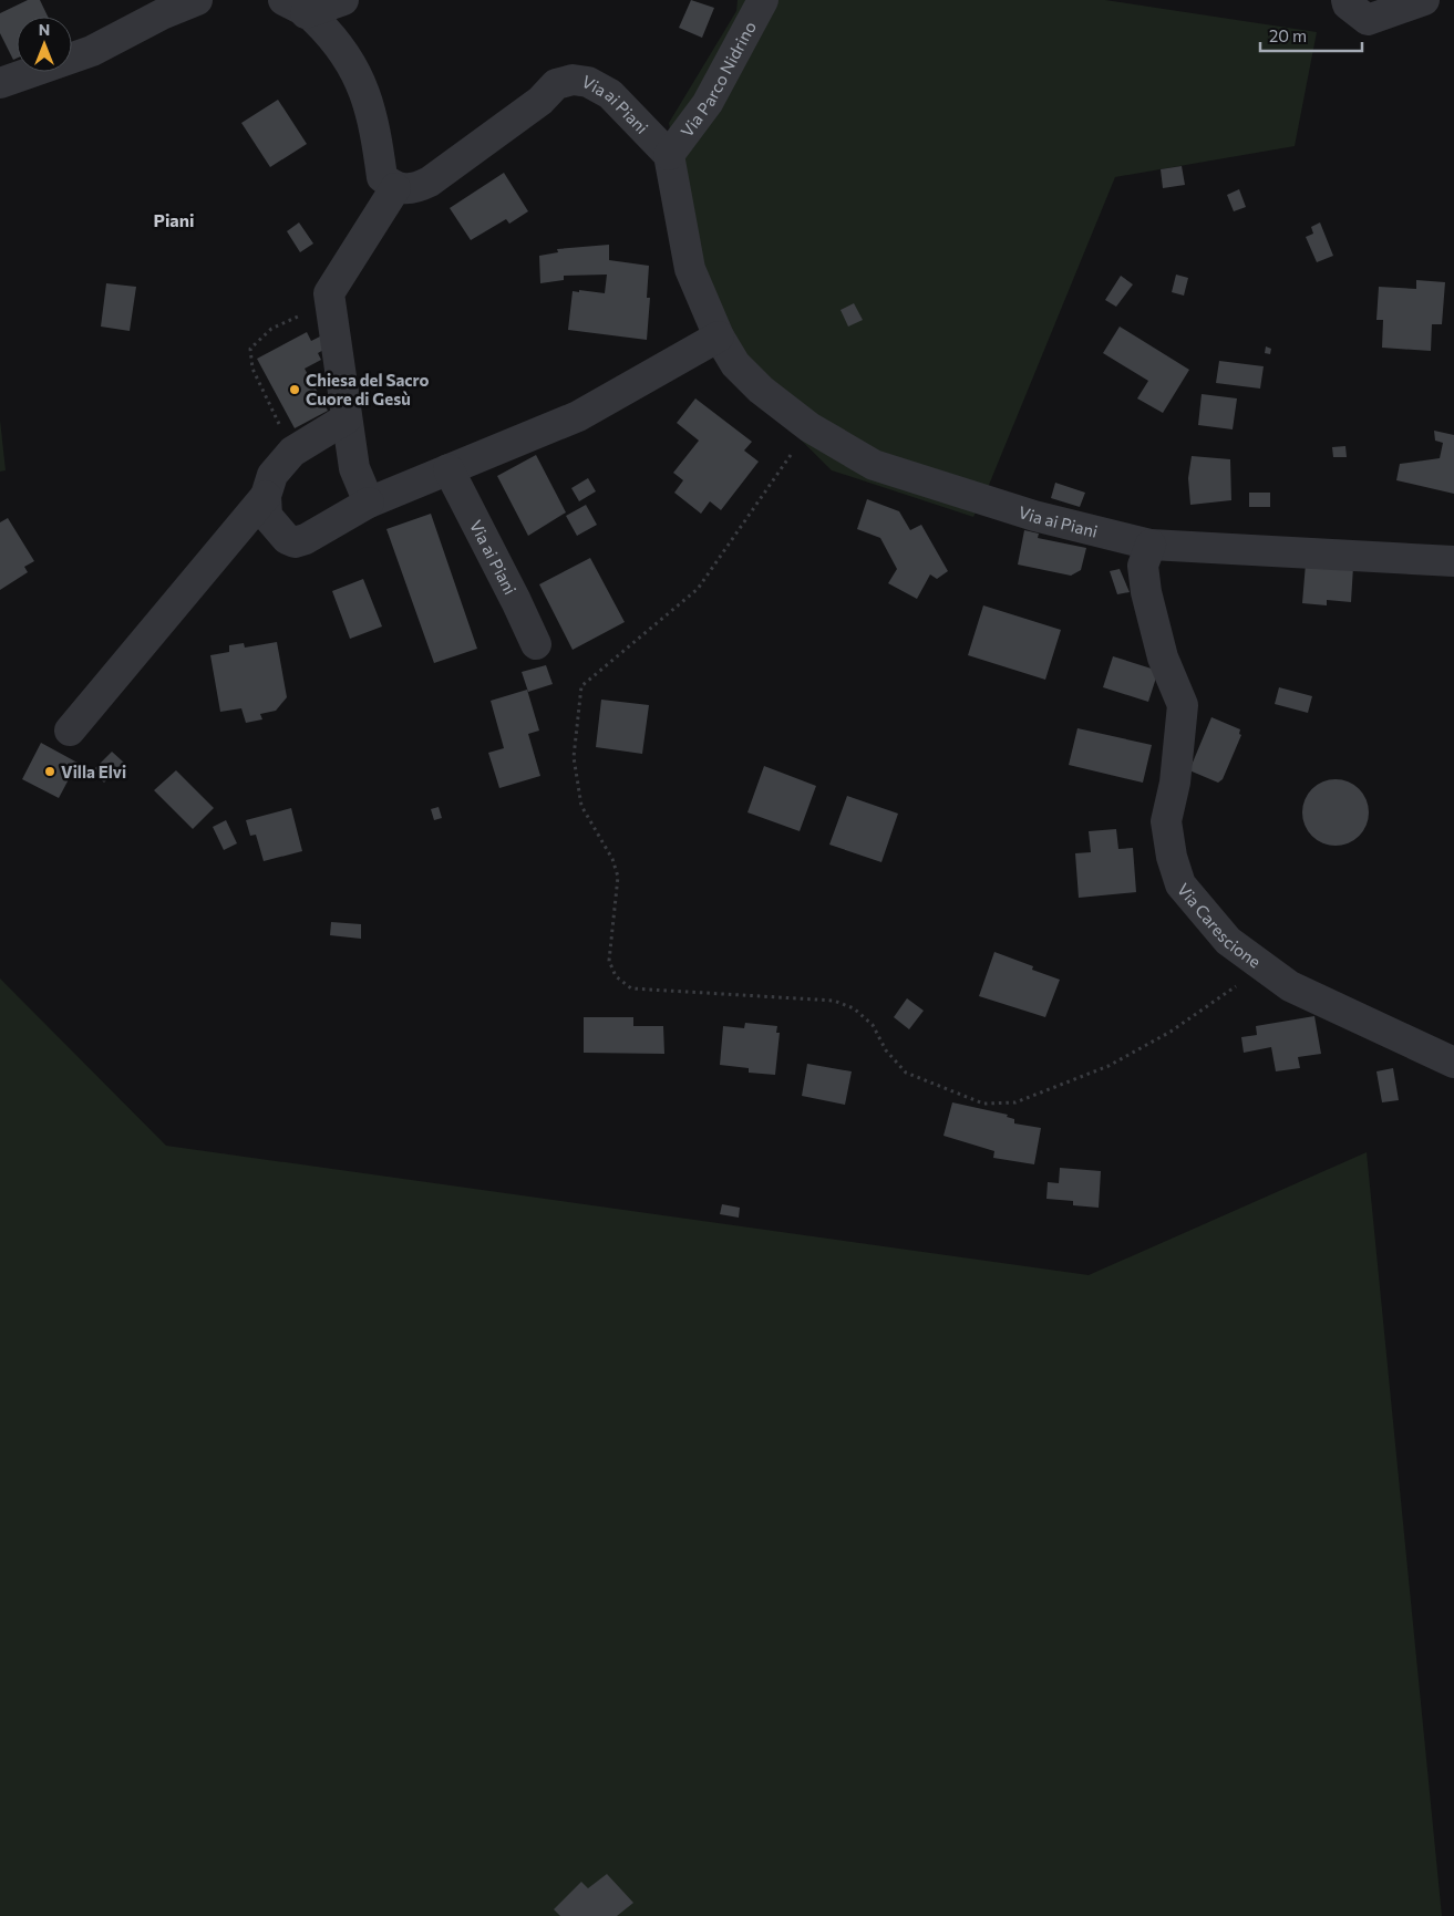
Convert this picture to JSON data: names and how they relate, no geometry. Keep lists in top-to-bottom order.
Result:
{
  "streets": {
    "street": ["Via Parco Nidrino", "Via ai Piani", "Via Carescione"]
  },
  "crossings": [
    ["Via Parco Nidrino", "Via ai Piani"],
    ["Via ai Piani", "Via Carescione"]
  ],
  "districts": ["Piani"],
  "places": ["Chiesa del Sacro Cuore di Gesù", "Villa Elvi"],
  "scale_bar": "20 m",
  "north": "top"
}
